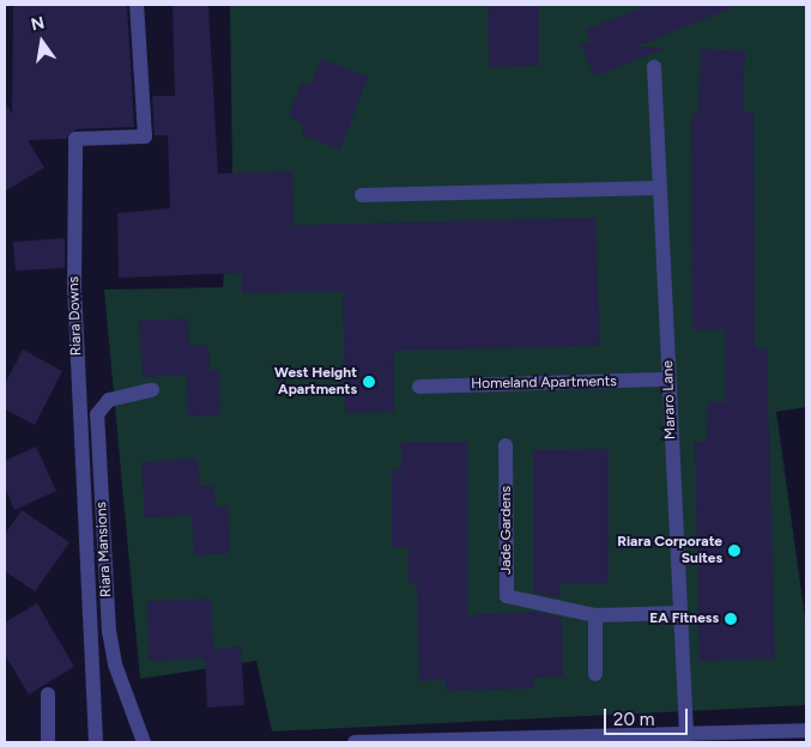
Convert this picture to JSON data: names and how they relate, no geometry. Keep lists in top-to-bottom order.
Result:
{
  "streets": {
    "street": [
      "Riara Downs",
      "Homeland Apartments",
      "Mararo Lane",
      "Jade Gardens",
      "Riara Mansions"
    ]
  },
  "crossings": [
    ["Homeland Apartments", "Mararo Lane"],
    ["Mararo Lane", "Jade Gardens"]
  ],
  "places": ["West Height Apartments", "Riara Corporate Suites", "EA Fitness"],
  "scale_bar": "20 m",
  "north": "top"
}
